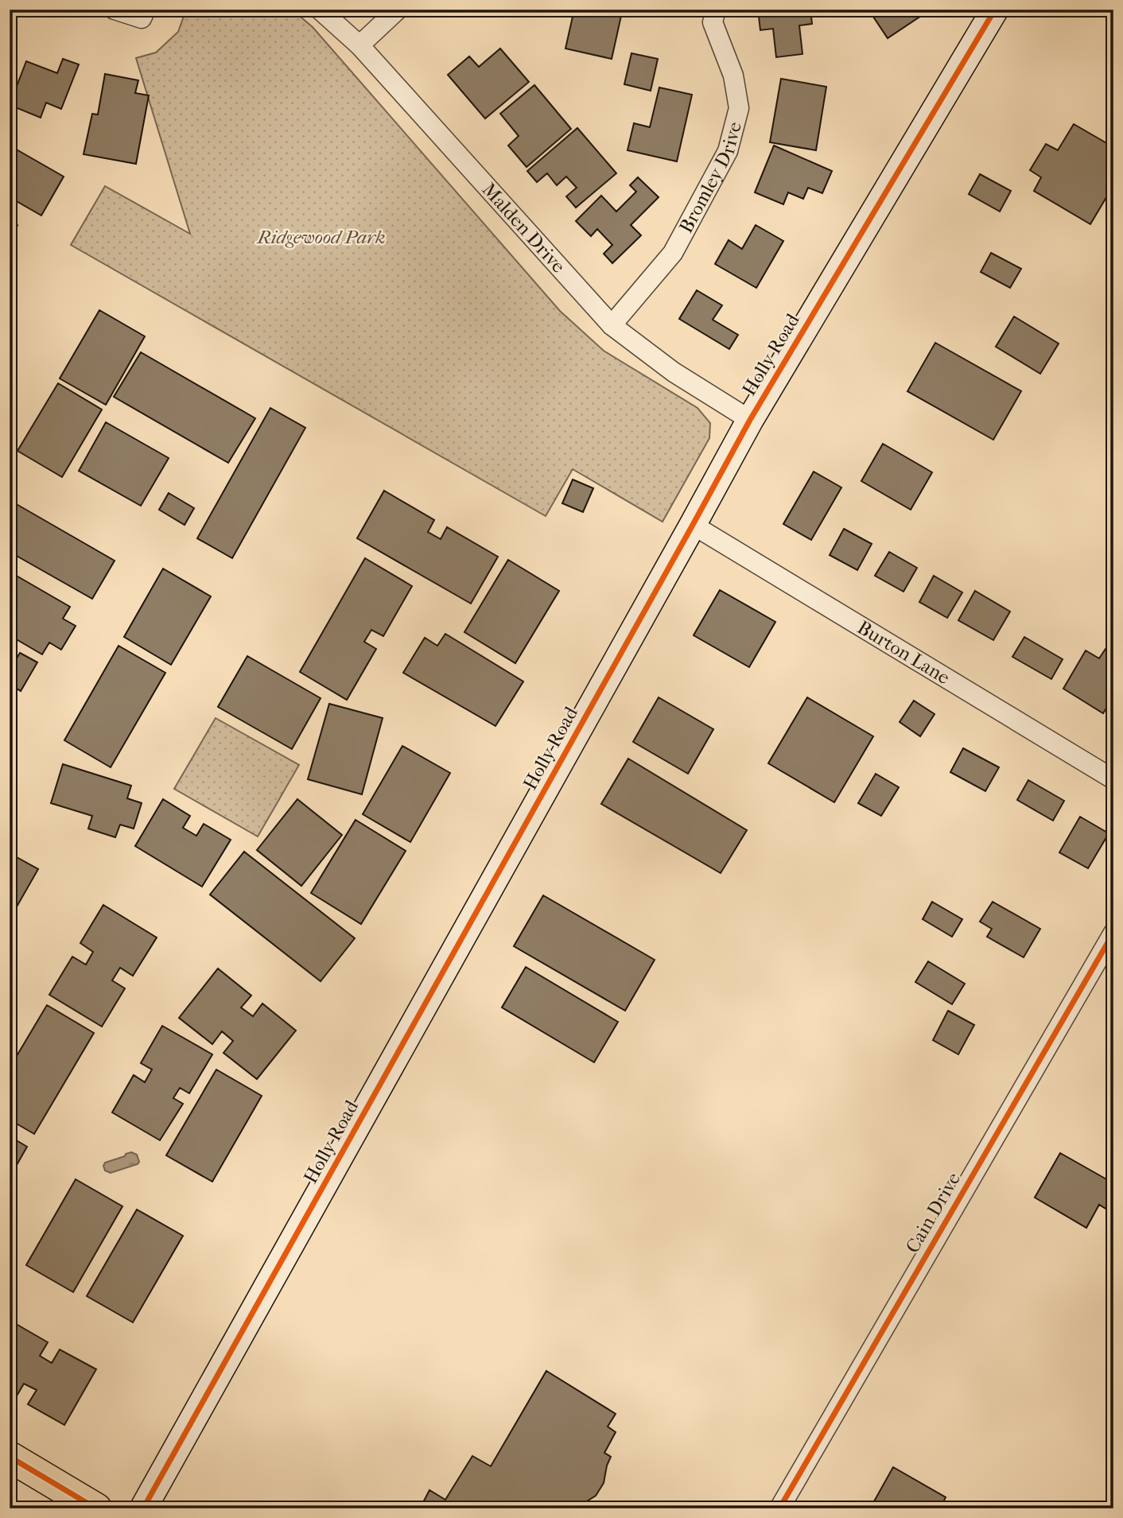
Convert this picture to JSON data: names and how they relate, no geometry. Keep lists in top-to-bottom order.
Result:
{
  "streets": {
    "main road": ["Holly Road"],
    "street": [
      "Bromley Drive",
      "Malden Drive",
      "Burton Lane",
      "Cain Drive"
    ]
  },
  "crossings": [
    ["Bromley Drive", "Malden Drive"],
    ["Malden Drive", "Holly Road"],
    ["Holly Road", "Burton Lane"]
  ],
  "parks": ["Ridgewood Park"]
}
